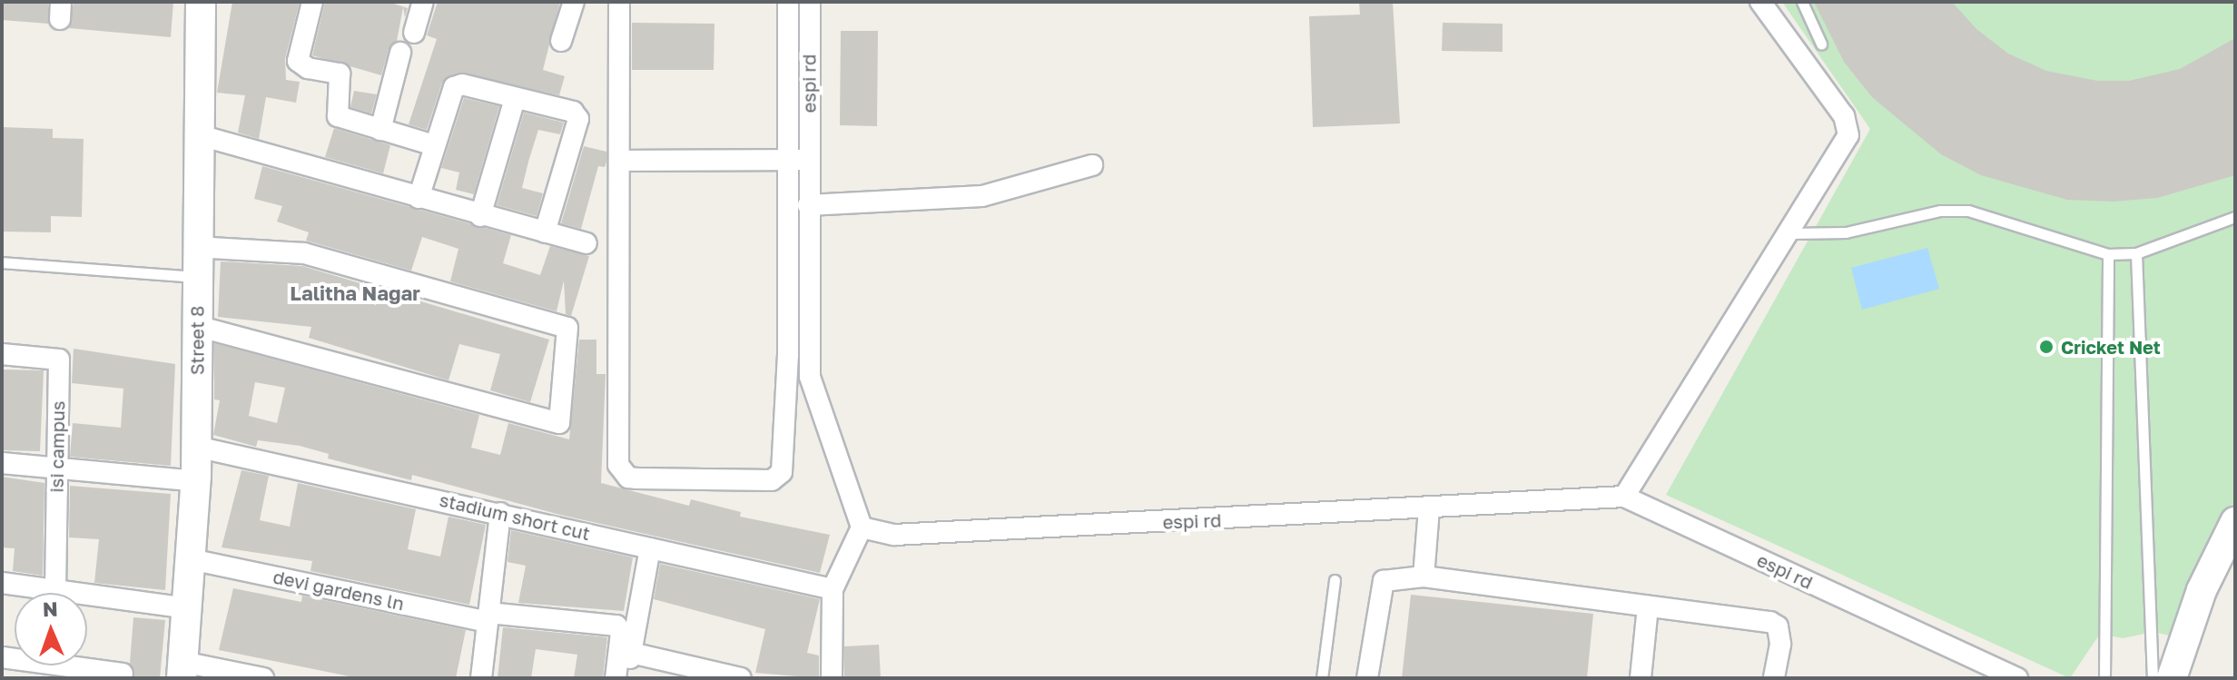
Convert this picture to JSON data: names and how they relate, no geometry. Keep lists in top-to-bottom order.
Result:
{
  "streets": {
    "street": [
      "espi rd",
      "Street 8",
      "isi campus",
      "stadium short cut",
      "devi gardens ln"
    ]
  },
  "crossings": [
    ["Street 8", "stadium short cut"],
    ["Street 8", "devi gardens ln"]
  ],
  "districts": ["Lalitha Nagar"],
  "places": ["Cricket Net"],
  "north": "top"
}
